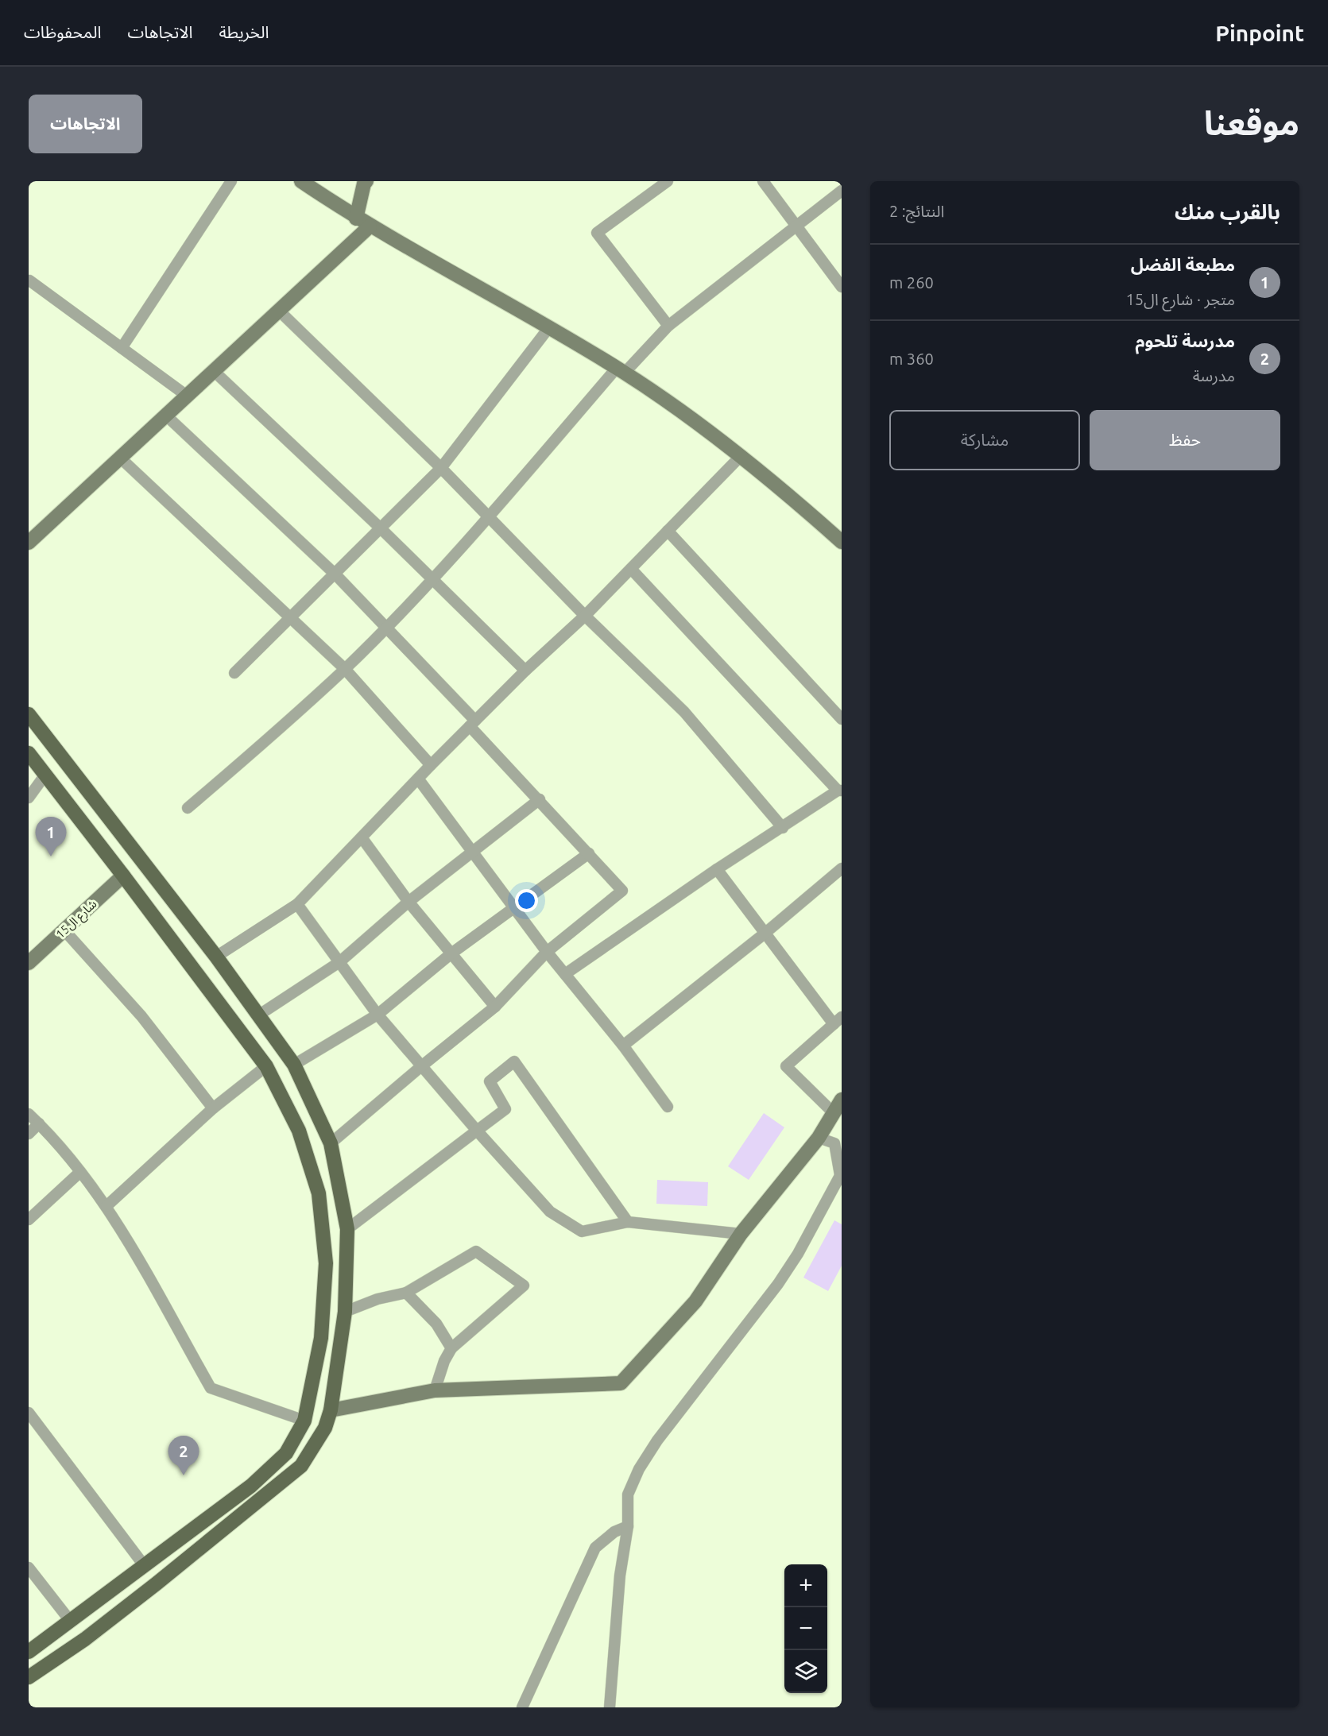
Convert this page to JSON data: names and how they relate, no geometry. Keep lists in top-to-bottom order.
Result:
{
  "streets": {
    "street": ["شارع ال15"]
  },
  "page": {
    "header": "Pinpoint",
    "nav": ["الخريطة", "الاتجاهات", "المحفوظات"],
    "title": "موقعنا",
    "buttons": [
      "الاتجاهات",
      ["حفظ", "مشاركة"]
    ],
    "heading": ["بالقرب منك", "النتائج: 2"],
    "list": [
      {
        "mark": "1",
        "name": "مطبعة الفضل",
        "note": "متجر · شارع ال15",
        "value": "260 m"
      },
      {
        "mark": "2",
        "name": "مدرسة تلحوم",
        "note": "مدرسة",
        "value": "360 m"
      }
    ],
    "pins": ["1", "2"],
    "map_buttons": ["+", "−"]
  }
}
